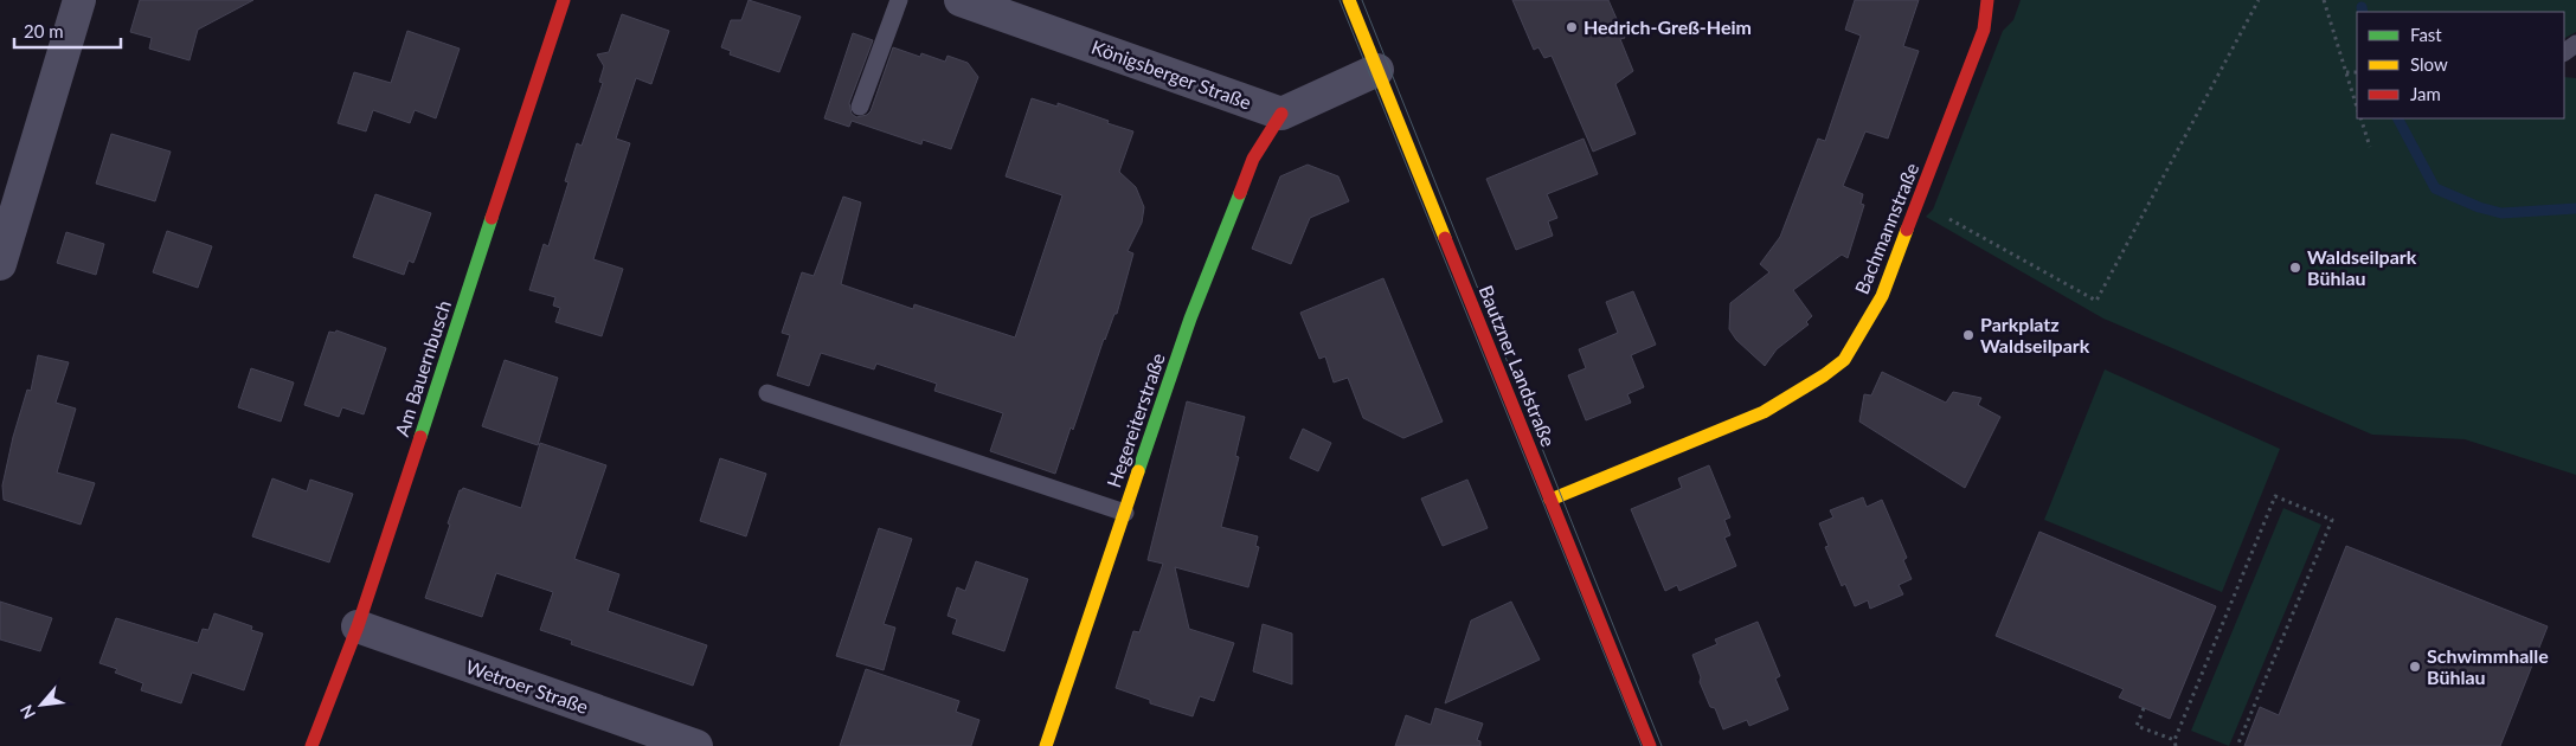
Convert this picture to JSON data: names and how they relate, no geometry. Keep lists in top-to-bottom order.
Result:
{
  "streets": {
    "street": [
      "Königsberger Straße",
      "Bachmannstraße",
      "Bautzner Landstraße",
      "Am Bauernbusch",
      "Hegereiterstraße",
      "Wetroer Straße"
    ]
  },
  "crossings": [
    ["Königsberger Straße", "Hegereiterstraße"],
    ["Bachmannstraße", "Bautzner Landstraße"],
    ["Am Bauernbusch", "Wetroer Straße"]
  ],
  "places": [
    "Hedrich-Greß-Heim",
    "Waldseilpark Bühlau",
    "Parkplatz Waldseilpark",
    "Schwimmhalle Bühlau"
  ],
  "legend": ["Fast", "Slow", "Jam"],
  "scale_bar": "20 m",
  "north": "bottom left"
}
